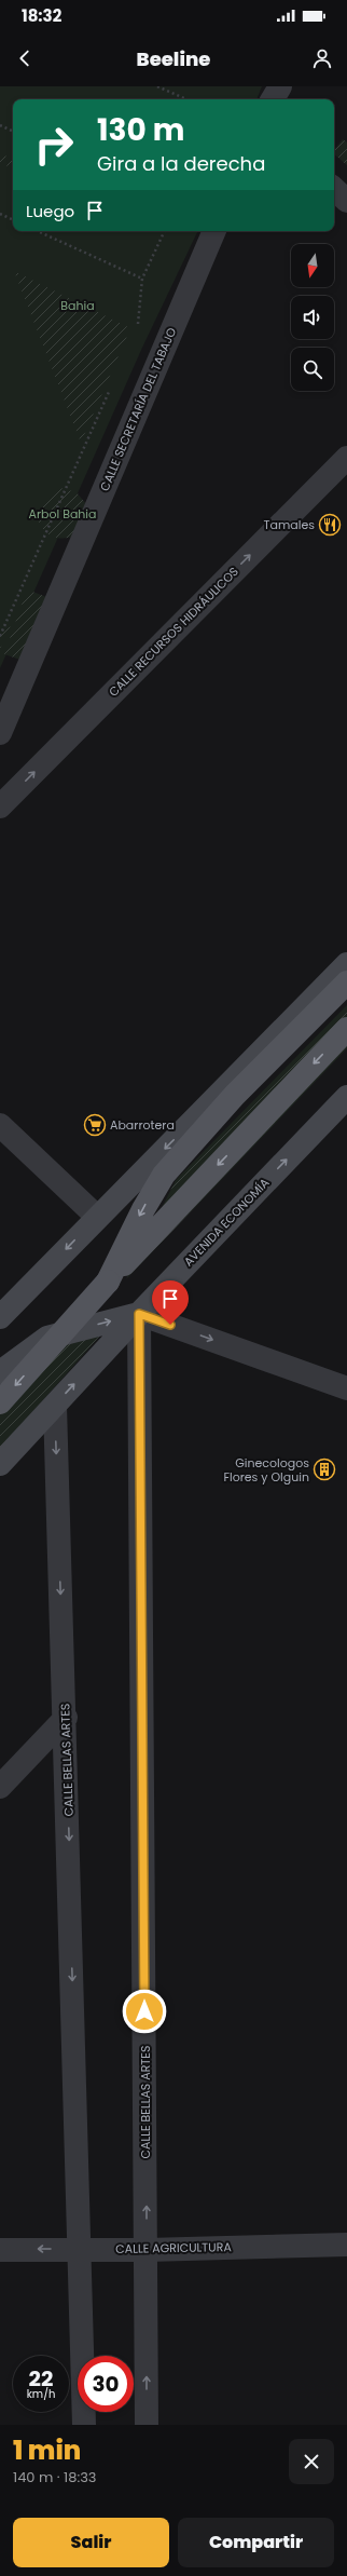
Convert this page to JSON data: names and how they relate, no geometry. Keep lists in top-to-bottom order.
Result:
{
  "streets": {
    "main road": ["AVENIDA ECONOMÍA"],
    "street": [
      "CALLE SECRETARÍA DEL TABAJO",
      "CALLE RECURSOS HIDRÁULICOS",
      "CALLE BELLAS ARTES",
      "CALLE AGRICULTURA"
    ]
  },
  "crossings": [
    ["AVENIDA ECONOMÍA", "CALLE BELLAS ARTES"],
    ["CALLE BELLAS ARTES", "CALLE AGRICULTURA"]
  ],
  "one_way": ["CALLE RECURSOS HIDRÁULICOS"],
  "parks": ["Bahia", "Arbol Bahia"],
  "places": {
    "restaurant": ["Tamales"],
    "supermarket": ["Abarrotera"],
    "building": ["Ginecologos Flores y Olguin"]
  },
  "north": "bottom",
  "page": {
    "status": "18:32",
    "header": "Beeline",
    "turn": ["130 m", "Gira a la derecha"],
    "then": "Luego",
    "speed": "22 km/h",
    "limit": "30",
    "heading": ["1 min", "140 m · 18:33"],
    "buttons": ["Salir", "Compartir"]
  }
}
